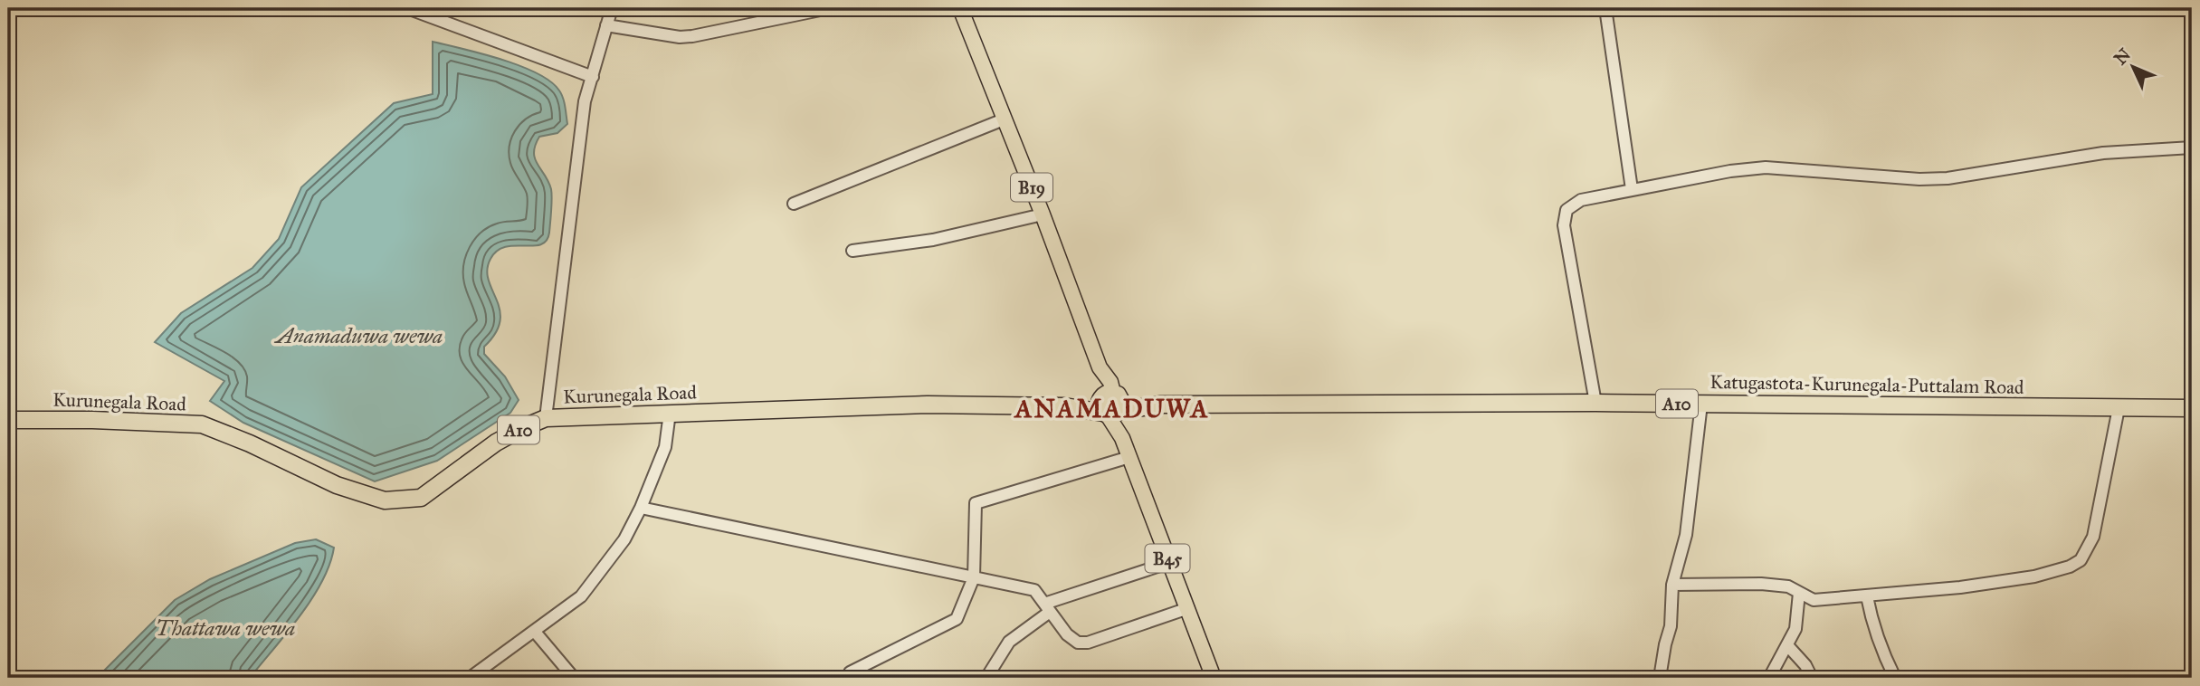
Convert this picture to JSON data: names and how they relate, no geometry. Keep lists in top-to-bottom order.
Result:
{
  "streets": {
    "highway": ["Katugastota-Kurunegala-Puttalam Road", "Kurunegala Road", "A10"],
    "main road": ["B19", "B45"]
  },
  "crossings": [
    ["B19", "Katugastota-Kurunegala-Puttalam Road"],
    ["B19", "Kurunegala Road"],
    ["B19", "B45"],
    ["Katugastota-Kurunegala-Puttalam Road", "Kurunegala Road"],
    ["Katugastota-Kurunegala-Puttalam Road", "B45"],
    ["Kurunegala Road", "B45"]
  ],
  "districts": ["ANAMADUWA"],
  "water": ["Anamaduwa wewa", "Thattawa wewa"],
  "north": "top left"
}
